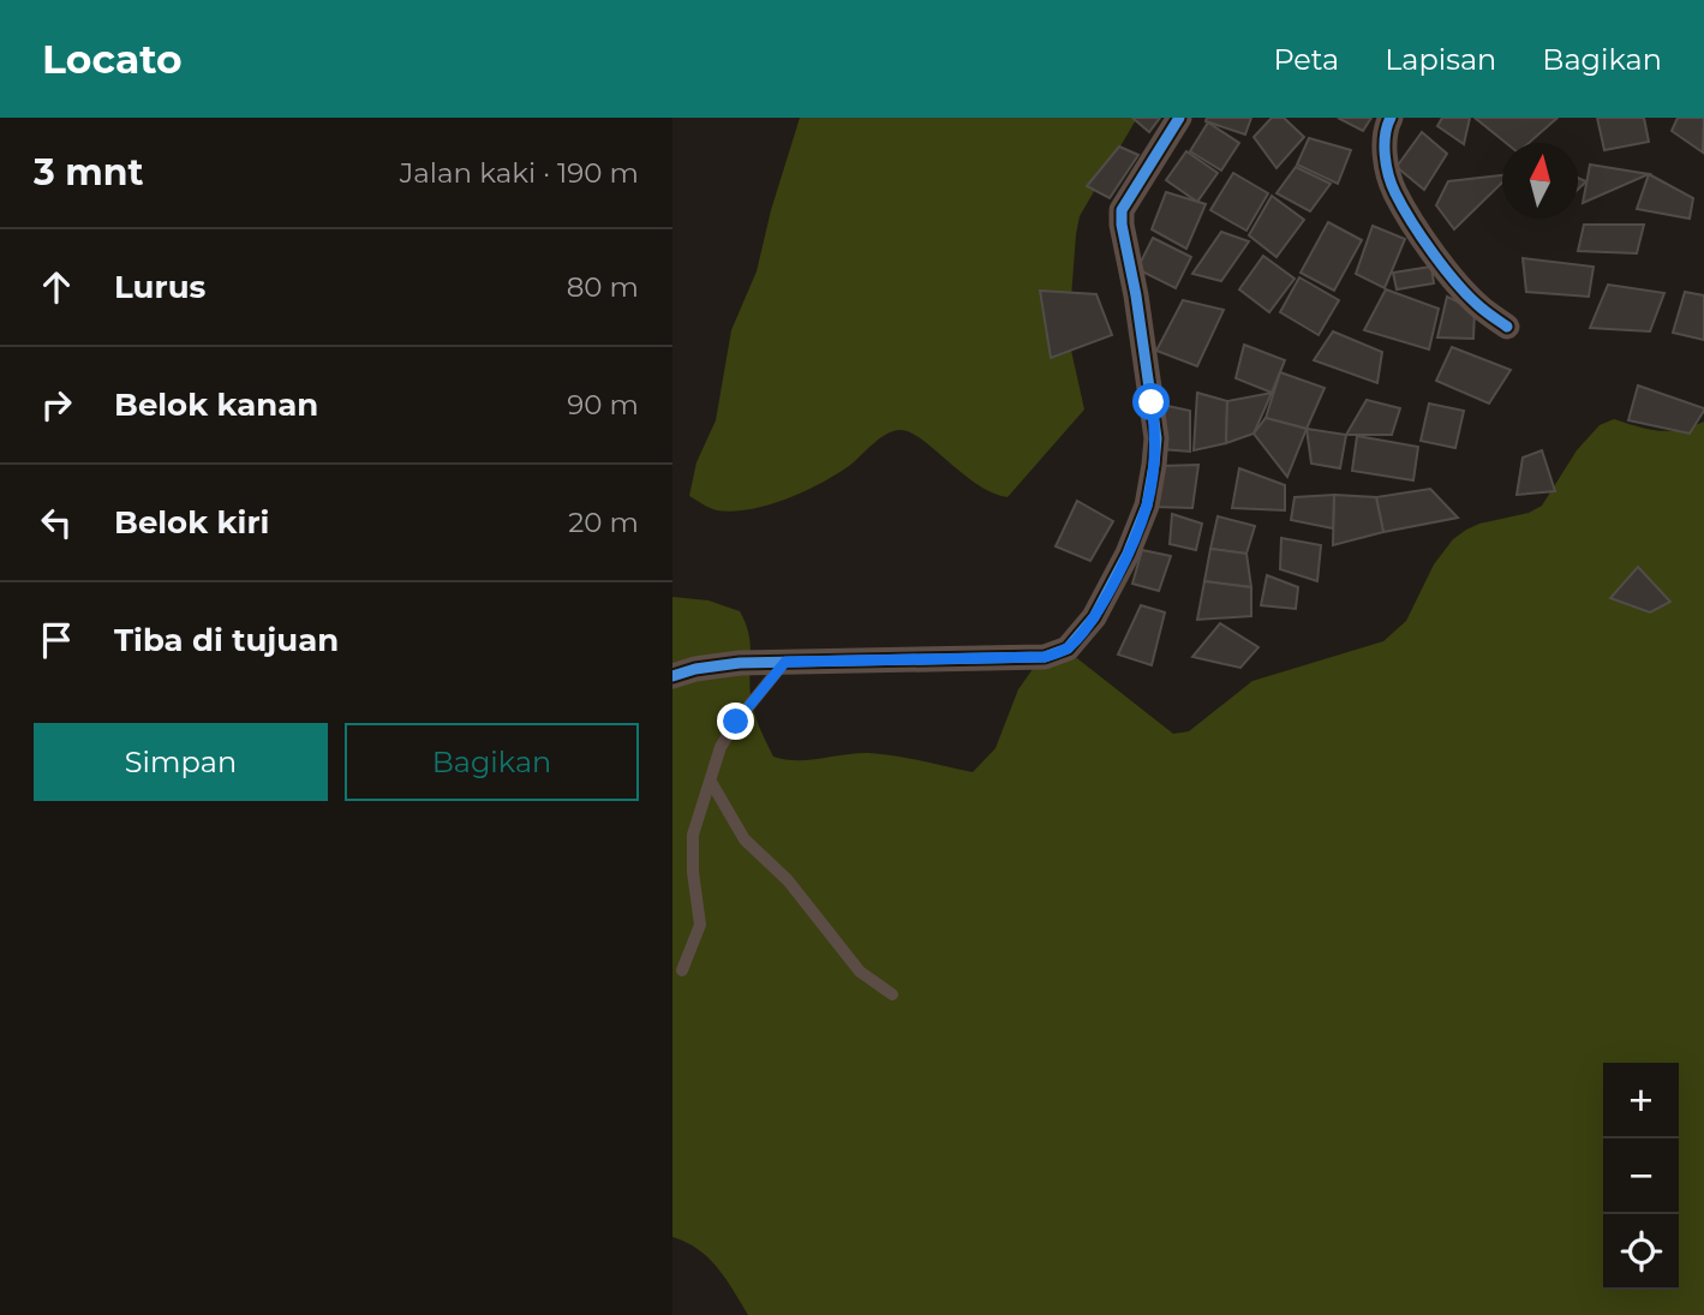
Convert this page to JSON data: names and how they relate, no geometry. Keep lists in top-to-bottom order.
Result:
{
  "north": "top",
  "page": {
    "header": "Locato",
    "nav": ["Peta", "Lapisan", "Bagikan"],
    "heading": ["3 mnt", "Jalan kaki · 190 m"],
    "list": [
      ["Lurus", "80 m"],
      ["Belok kanan", "90 m"],
      ["Belok kiri", "20 m"],
      "Tiba di tujuan"
    ],
    "buttons": ["Simpan", "Bagikan"],
    "map_buttons": ["+", "−"]
  }
}
